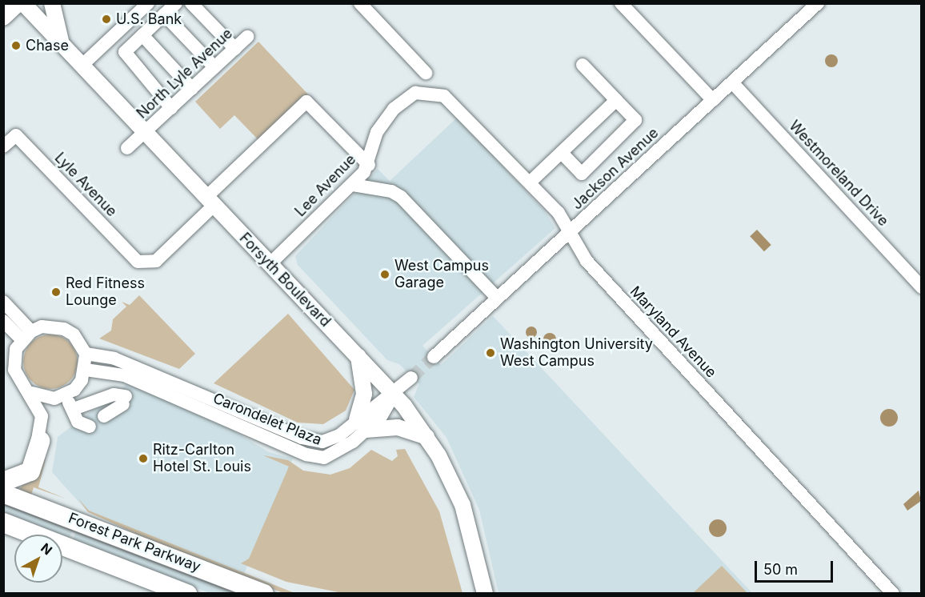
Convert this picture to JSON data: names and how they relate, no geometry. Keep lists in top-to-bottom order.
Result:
{
  "streets": {
    "highway": ["Forest Park Parkway"],
    "main road": ["Forsyth Boulevard"],
    "street": [
      "North Lyle Avenue",
      "Jackson Avenue",
      "Westmoreland Drive",
      "Lyle Avenue",
      "Lee Avenue",
      "Maryland Avenue",
      "Carondelet Plaza"
    ]
  },
  "crossings": [
    ["North Lyle Avenue", "Forsyth Boulevard"],
    ["Jackson Avenue", "Westmoreland Drive"],
    ["Jackson Avenue", "Maryland Avenue"],
    ["Lyle Avenue", "Forsyth Boulevard"],
    ["Lee Avenue", "Forsyth Boulevard"],
    ["Lee Avenue", "Maryland Avenue"],
    ["Forsyth Boulevard", "Carondelet Plaza"]
  ],
  "places": [
    "U.S. Bank",
    "Chase",
    "West Campus Garage",
    "Red Fitness Lounge",
    "Washington University West Campus",
    "Ritz-Carlton Hotel St. Louis"
  ],
  "scale_bar": "50 m",
  "north": "top right"
}
